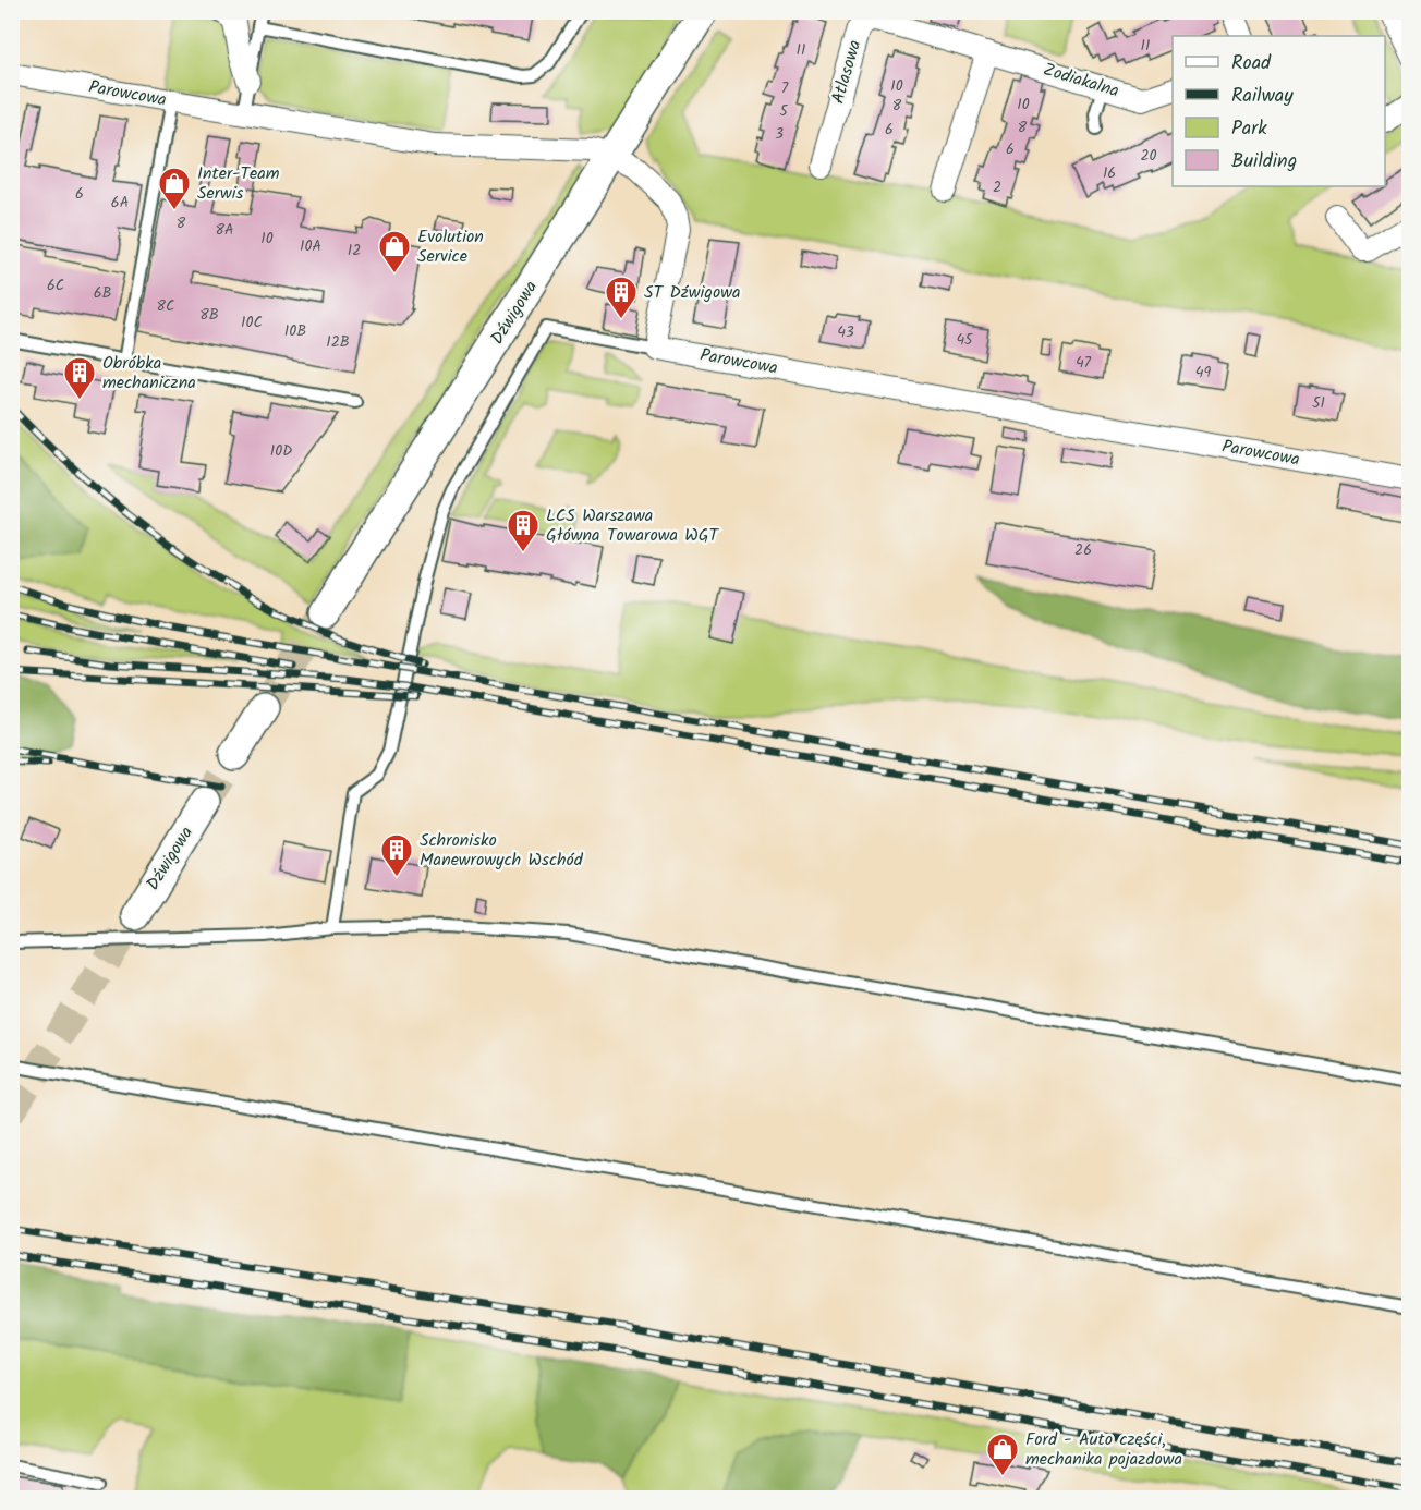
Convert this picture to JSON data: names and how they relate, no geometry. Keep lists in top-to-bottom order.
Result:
{
  "streets": {
    "main road": ["Dźwigowa"],
    "street": ["Atlasowa", "Zodiakalna", "Parowcowa"]
  },
  "crossings": [
    ["Atlasowa", "Zodiakalna"],
    ["Parowcowa", "Dźwigowa"]
  ],
  "places": {
    "shop": ["Inter-Team Serwis", "Evolution Service", "Ford - Auto części, mechanika pojazdowa"],
    "building": [
      "ST Dźwigowa",
      "Obróbka mechaniczna",
      "LCS Warszawa Główna Towarowa WGT",
      "Schronisko Manewrowych Wschód"
    ]
  },
  "house_numbers": [
    "11",
    "11",
    "10",
    "7",
    "10",
    "8",
    "5",
    "8",
    "6",
    "3",
    "6",
    "20",
    "16",
    "2",
    "6",
    "6A",
    "8",
    "8A",
    "10",
    "10A",
    "12",
    "6C",
    "6B",
    "8C",
    "8B",
    "10C",
    "10B",
    "43",
    "45",
    "12B",
    "47",
    "49",
    "51",
    "10D",
    "26"
  ],
  "legend": [
    "Road",
    "Railway",
    "Park",
    "Building"
  ]
}
